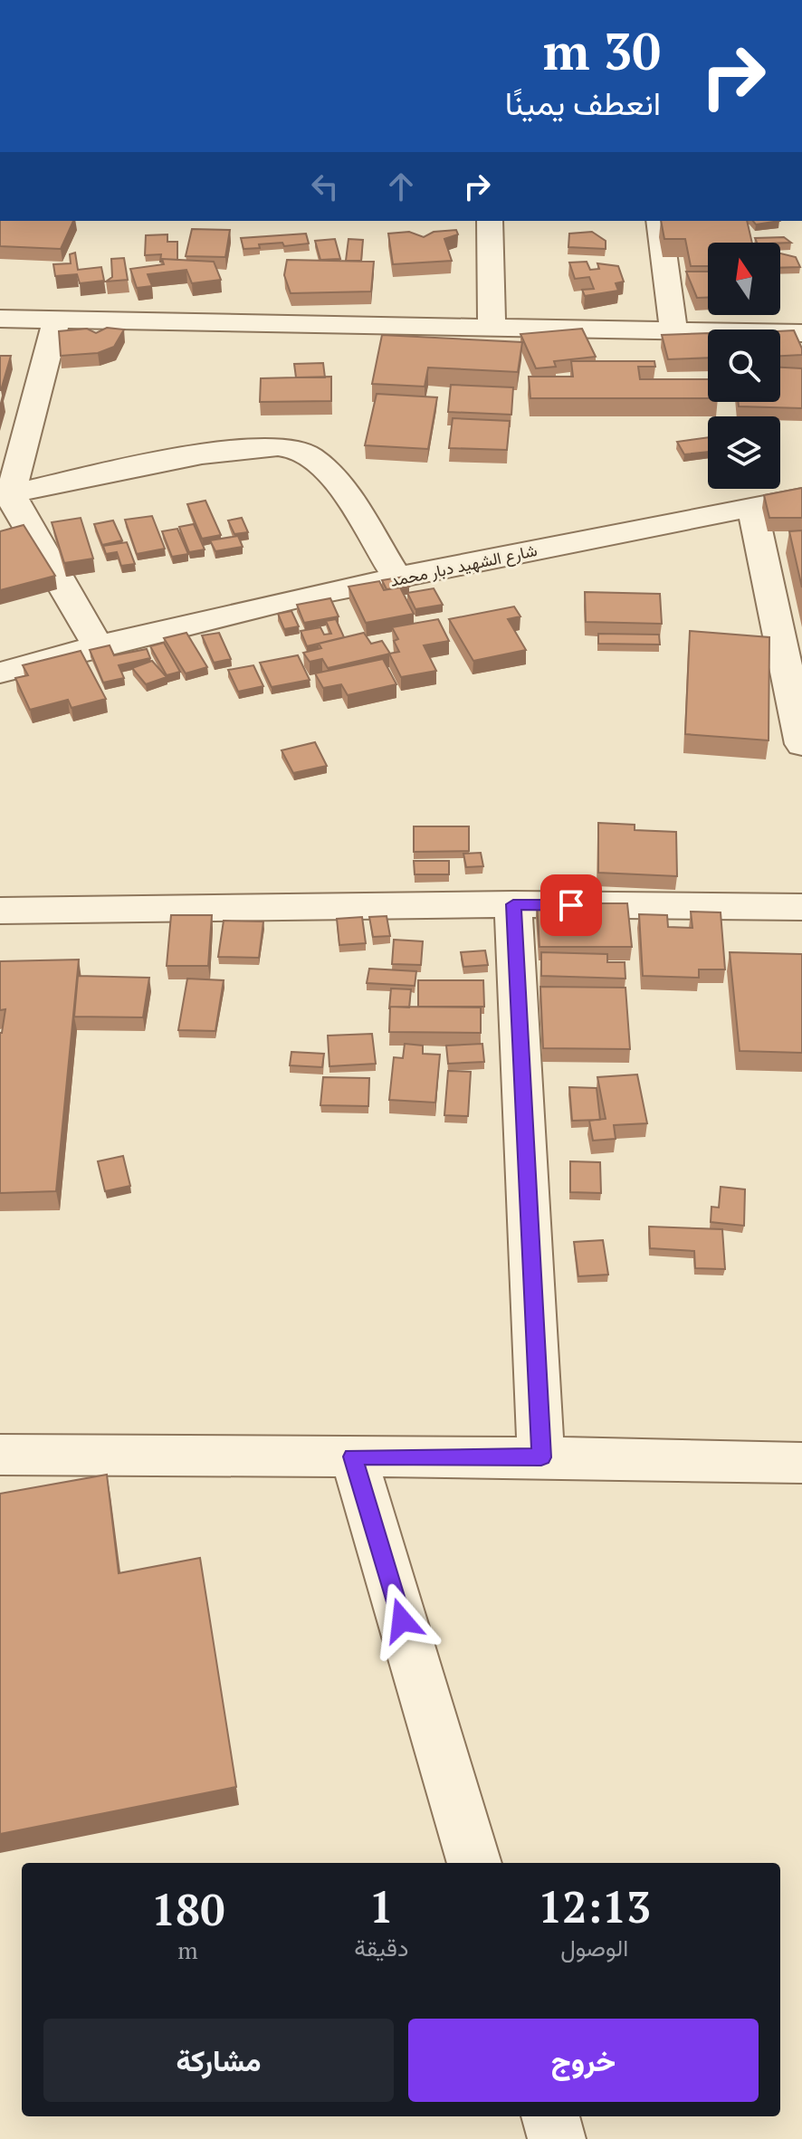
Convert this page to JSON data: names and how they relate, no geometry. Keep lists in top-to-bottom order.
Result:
{
  "streets": {
    "street": ["شارع الشهيد دبار محمد"]
  },
  "north": "top",
  "page": {
    "turn": ["30 m", "انعطف يمينًا"],
    "eta": [
      "12:13",
      "الوصول",
      "1",
      "دقيقة",
      "180",
      "m"
    ],
    "buttons": ["خروج", "مشاركة"]
  }
}
